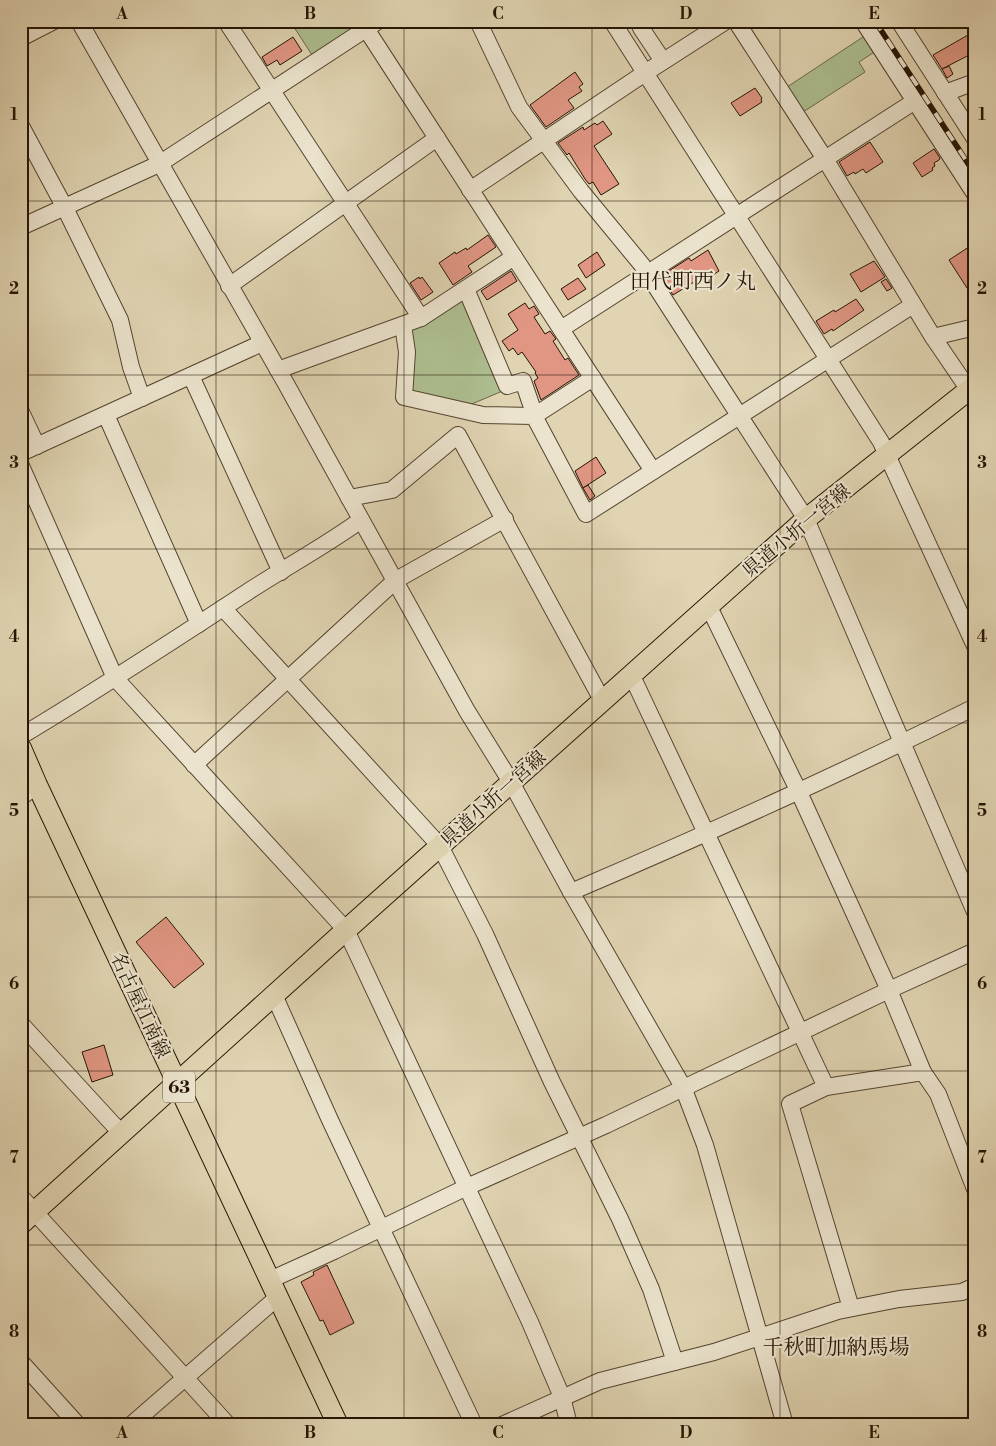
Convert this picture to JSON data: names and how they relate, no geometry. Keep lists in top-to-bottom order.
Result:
{
  "streets": {
    "main road": ["県道小折一宮線", "名古屋江南線", "63"]
  },
  "crossings": [
    ["県道小折一宮線", "名古屋江南線"]
  ],
  "districts": ["田代町西ノ丸", "千秋町加納馬場"],
  "grid": {
    "columns": [
      "A",
      "B",
      "C",
      "D",
      "E"
    ],
    "rows": [
      "1",
      "2",
      "3",
      "4",
      "5",
      "6",
      "7",
      "8"
    ]
  }
}
